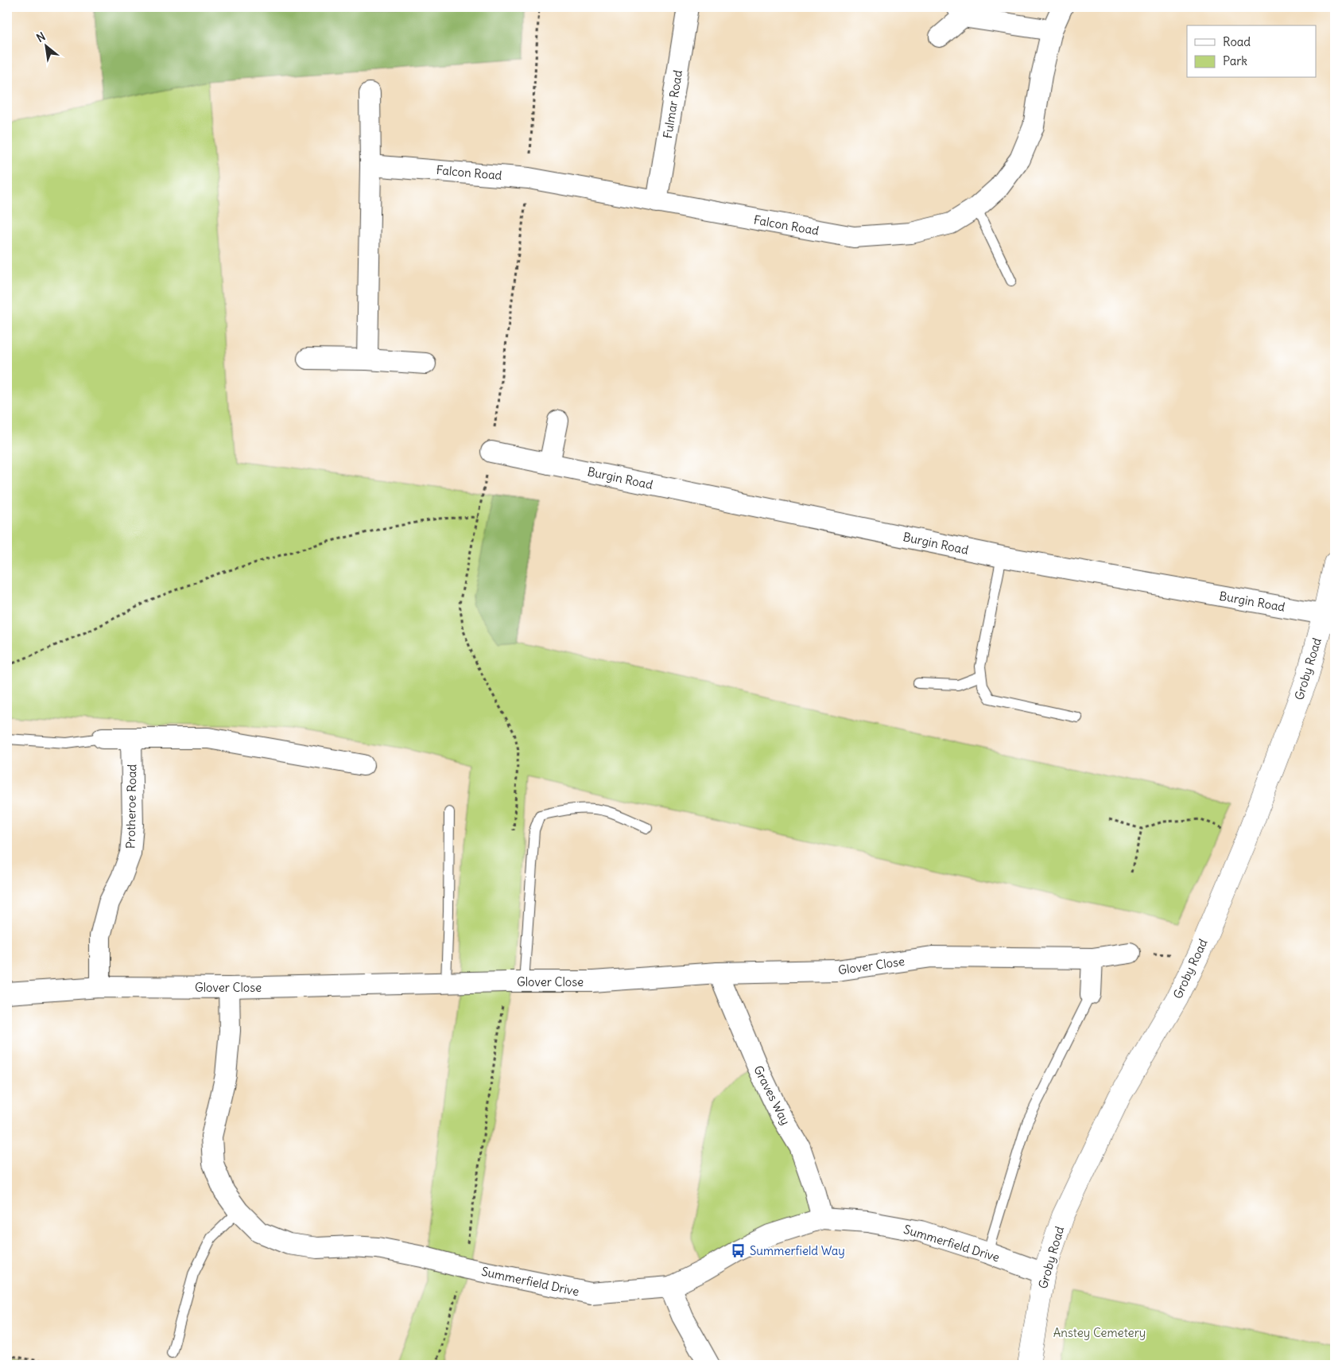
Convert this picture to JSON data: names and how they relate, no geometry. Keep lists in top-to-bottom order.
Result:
{
  "streets": {
    "street": [
      "Fulmar Road",
      "Falcon Road",
      "Burgin Road",
      "Groby Road",
      "Protheroe Road",
      "Glover Close",
      "Graves Way",
      "Summerfield Drive"
    ]
  },
  "crossings": [
    ["Fulmar Road", "Falcon Road"],
    ["Burgin Road", "Groby Road"],
    ["Groby Road", "Summerfield Drive"],
    ["Protheroe Road", "Glover Close"],
    ["Glover Close", "Graves Way"],
    ["Glover Close", "Summerfield Drive"],
    ["Graves Way", "Summerfield Drive"]
  ],
  "parks": ["Anstey Cemetery"],
  "places": {
    "bus stop": ["Summerfield Way"]
  },
  "legend": ["Road", "Park"],
  "north": "top left"
}
